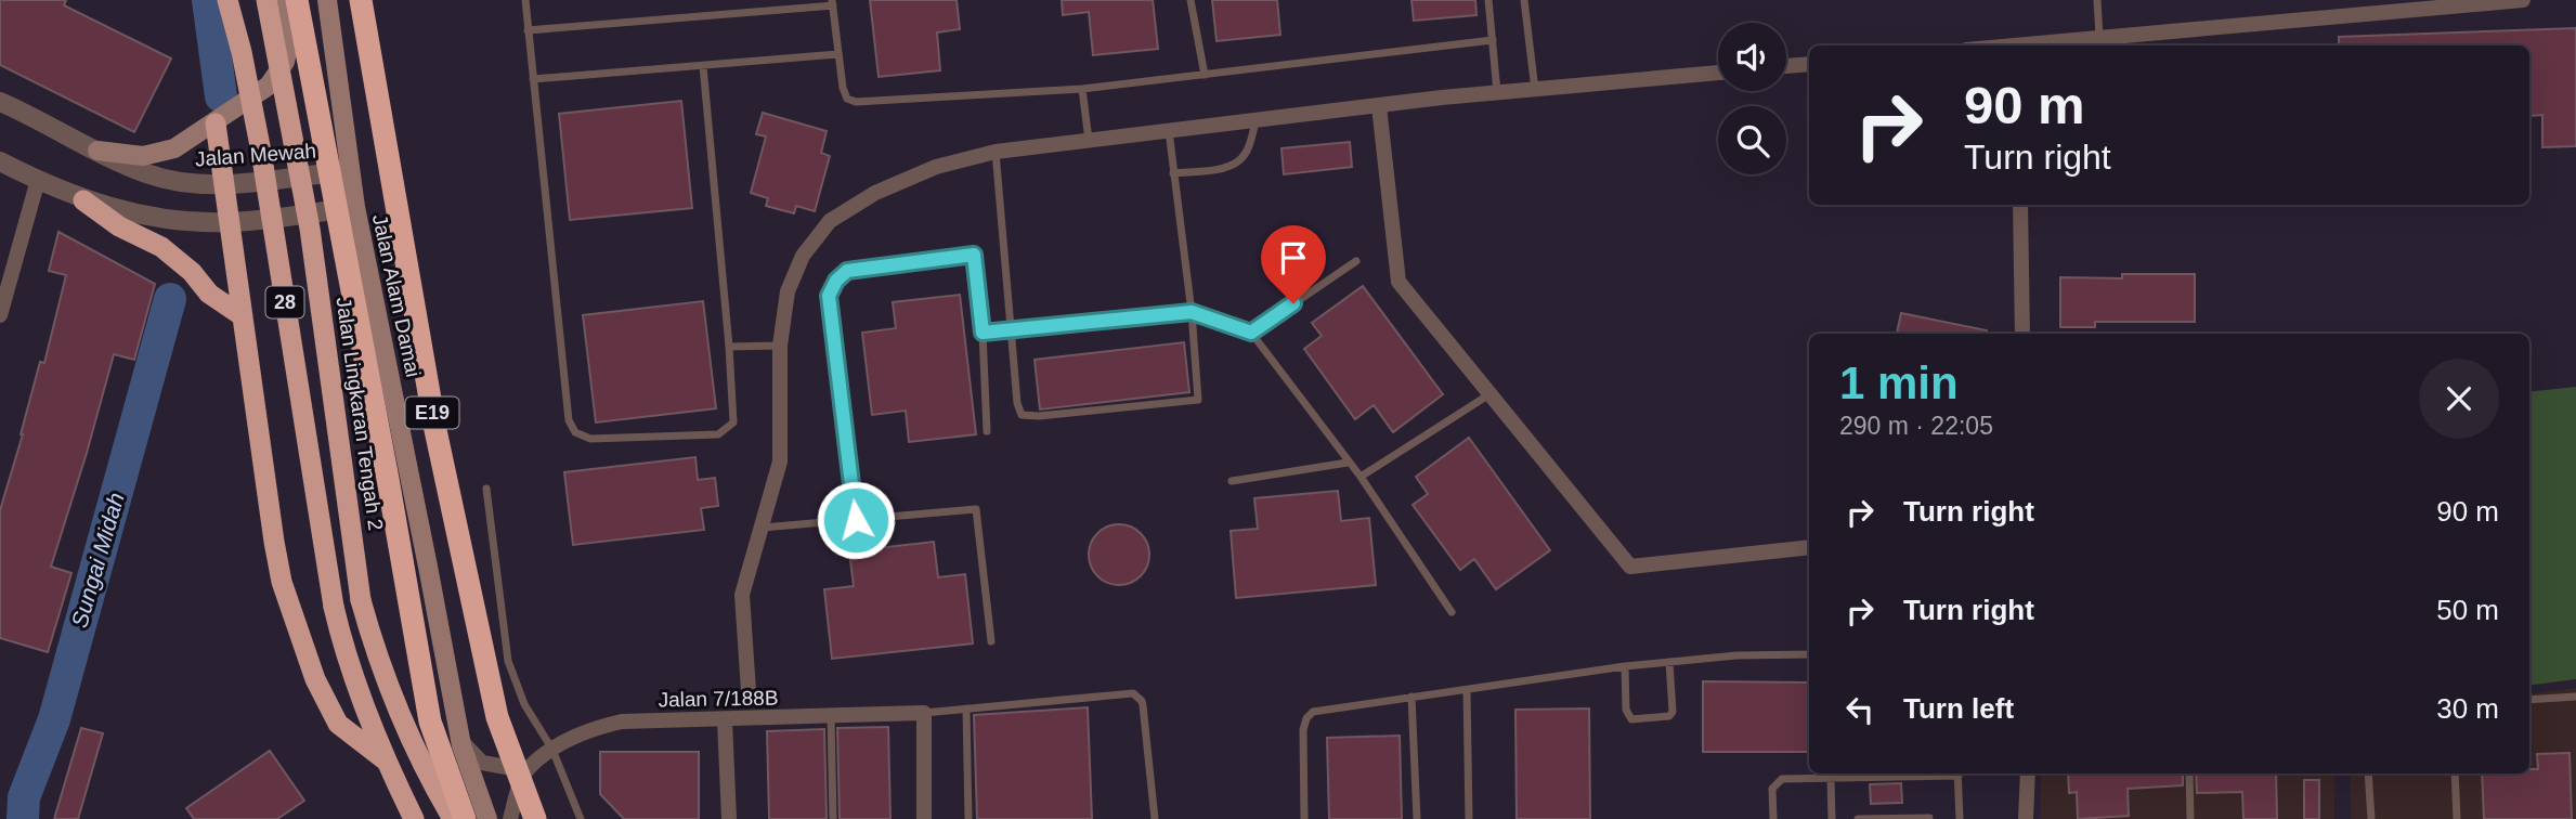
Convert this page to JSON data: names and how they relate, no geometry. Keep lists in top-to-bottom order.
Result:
{
  "streets": {
    "highway": ["28", "E19", "Jalan Lingkaran Tengah 2"],
    "main road": ["Jalan Alam Damai"],
    "street": ["Jalan Mewah", "Jalan 7/188B"]
  },
  "crossings": [
    ["Jalan Mewah", "Jalan Alam Damai"]
  ],
  "water": ["Sungai Midah"],
  "page": {
    "turn": ["90 m", "Turn right"],
    "heading": ["1 min", "290 m · 22:05"],
    "list": [
      {
        "name": "Turn right",
        "value": "90 m"
      },
      {
        "name": "Turn right",
        "value": "50 m"
      },
      {
        "name": "Turn left",
        "value": "30 m"
      }
    ]
  }
}
